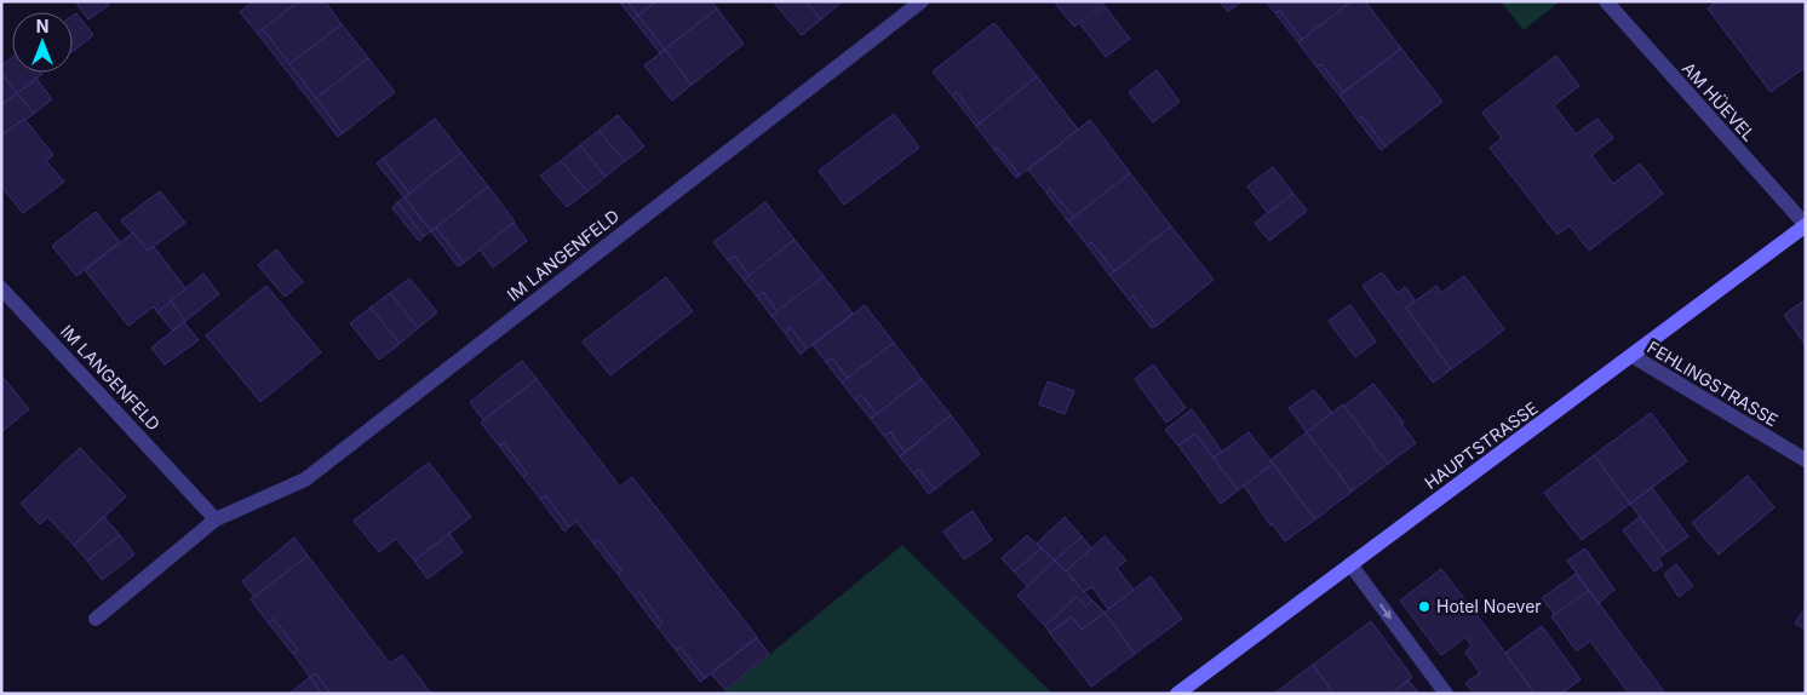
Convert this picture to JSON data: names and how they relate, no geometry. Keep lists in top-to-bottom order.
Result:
{
  "streets": {
    "street": [
      "AM HÜEVEL",
      "IM LANGENFELD",
      "FEHLINGSTRASSE",
      "HAUPTSTRASSE"
    ]
  },
  "crossings": [
    ["AM HÜEVEL", "HAUPTSTRASSE"],
    ["FEHLINGSTRASSE", "HAUPTSTRASSE"]
  ],
  "places": ["Hotel Noever"],
  "north": "top"
}
